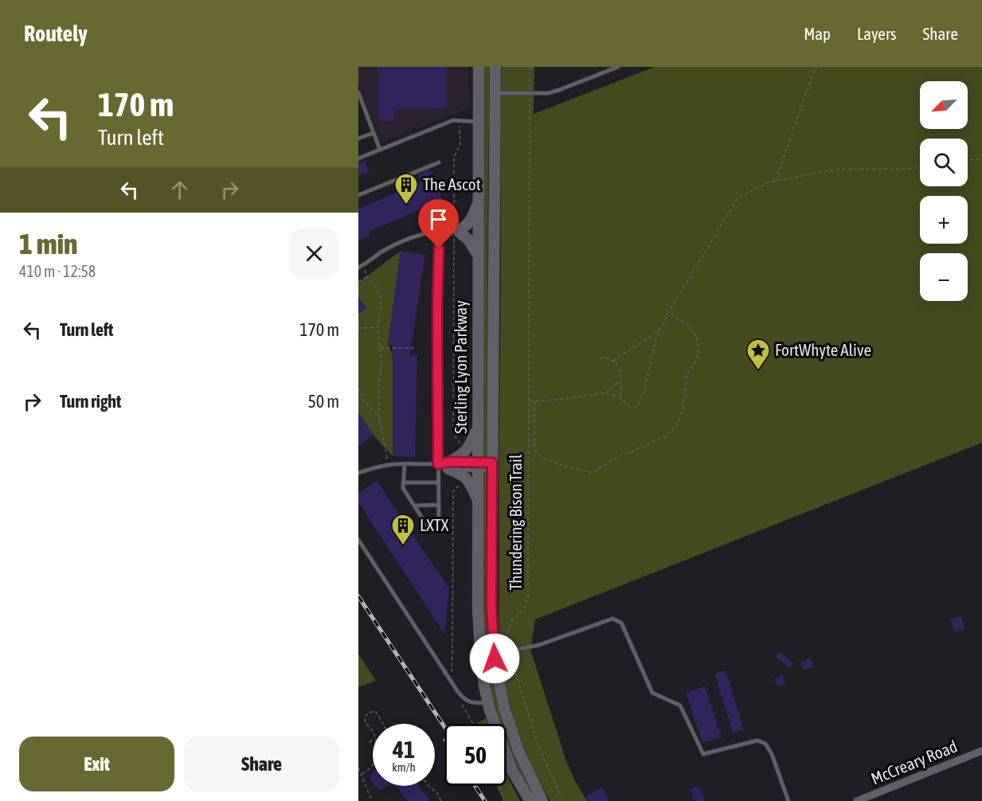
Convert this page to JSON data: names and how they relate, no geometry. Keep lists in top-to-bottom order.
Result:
{
  "streets": {
    "main road": ["Sterling Lyon Parkway"],
    "street": ["McCreary Road"],
    "path": ["Thundering Bison Trail"]
  },
  "places": {
    "building": ["The Ascot", "LXTX"],
    "place": ["FortWhyte Alive"]
  },
  "north": "bottom left",
  "page": {
    "header": "Routely",
    "nav": ["Map", "Layers", "Share"],
    "turn": ["170 m", "Turn left"],
    "map_buttons": ["+", "−"],
    "heading": ["1 min", "410 m · 12:58"],
    "list": [
      {
        "name": "Turn left",
        "value": "170 m"
      },
      {
        "name": "Turn right",
        "value": "50 m"
      }
    ],
    "speed": "41 km/h",
    "limit": "50",
    "buttons": ["Exit", "Share"]
  }
}
